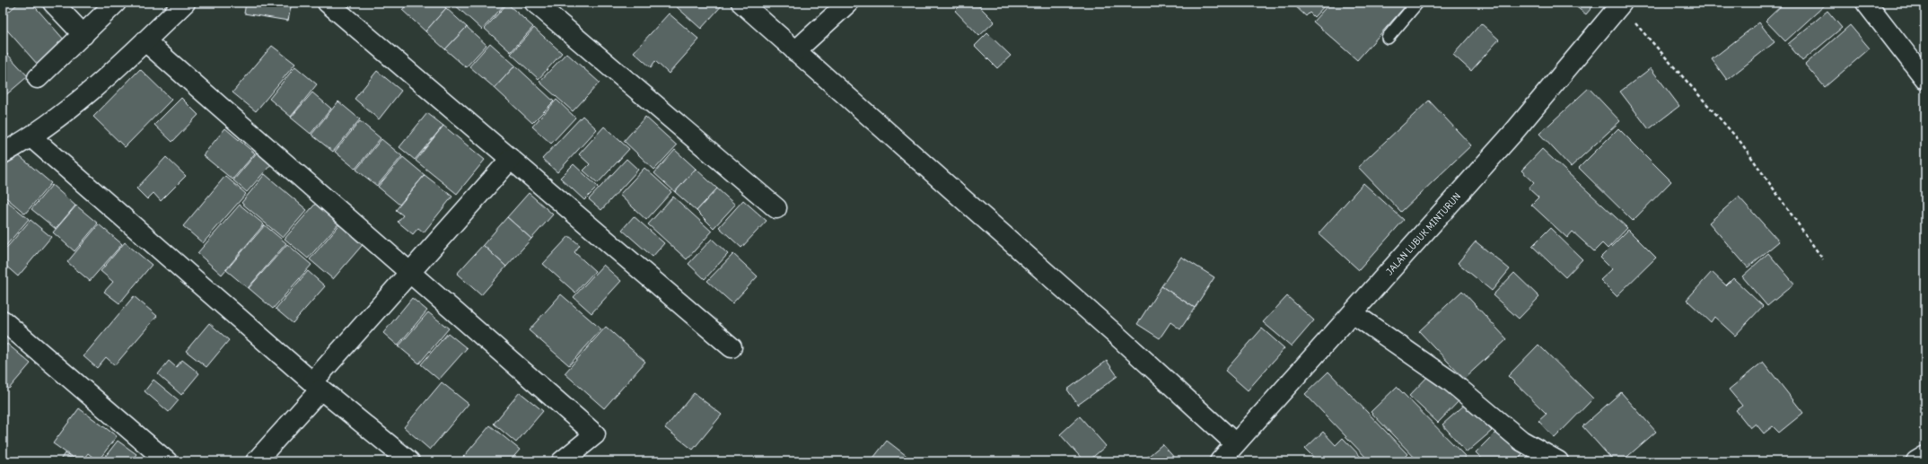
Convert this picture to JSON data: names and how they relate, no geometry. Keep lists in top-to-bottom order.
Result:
{
  "streets": {
    "street": ["JALAN LUBUK MINTURUN"]
  }
}
